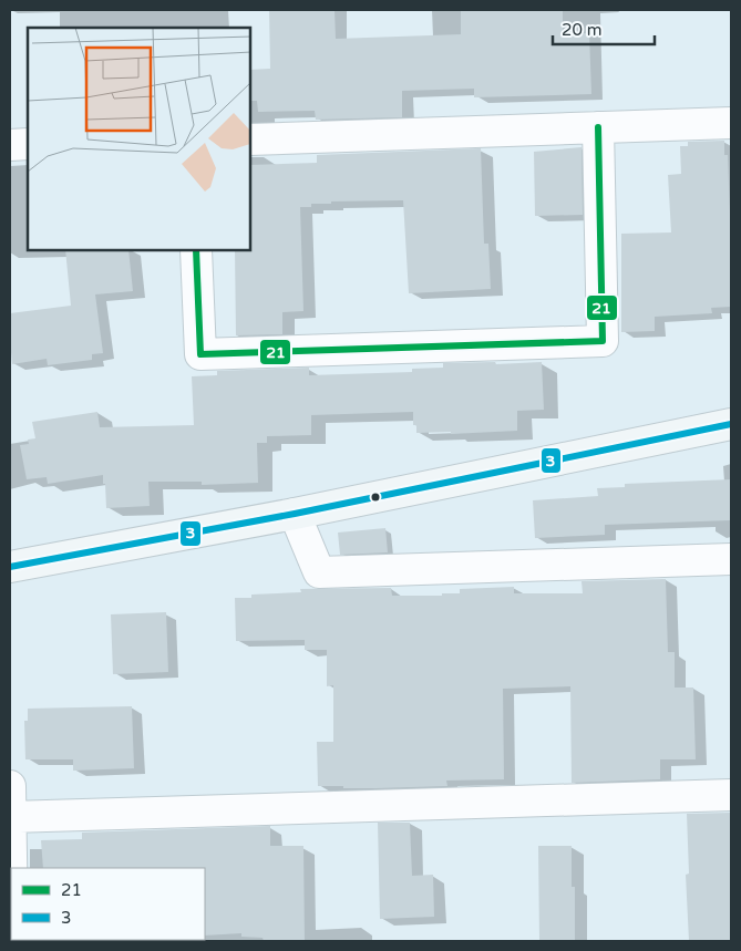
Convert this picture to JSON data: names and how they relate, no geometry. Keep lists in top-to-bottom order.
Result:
{
  "lines": ["transit line 21", "transit line 3"],
  "legend": ["21", "3"],
  "scale_bar": "20 m"
}
